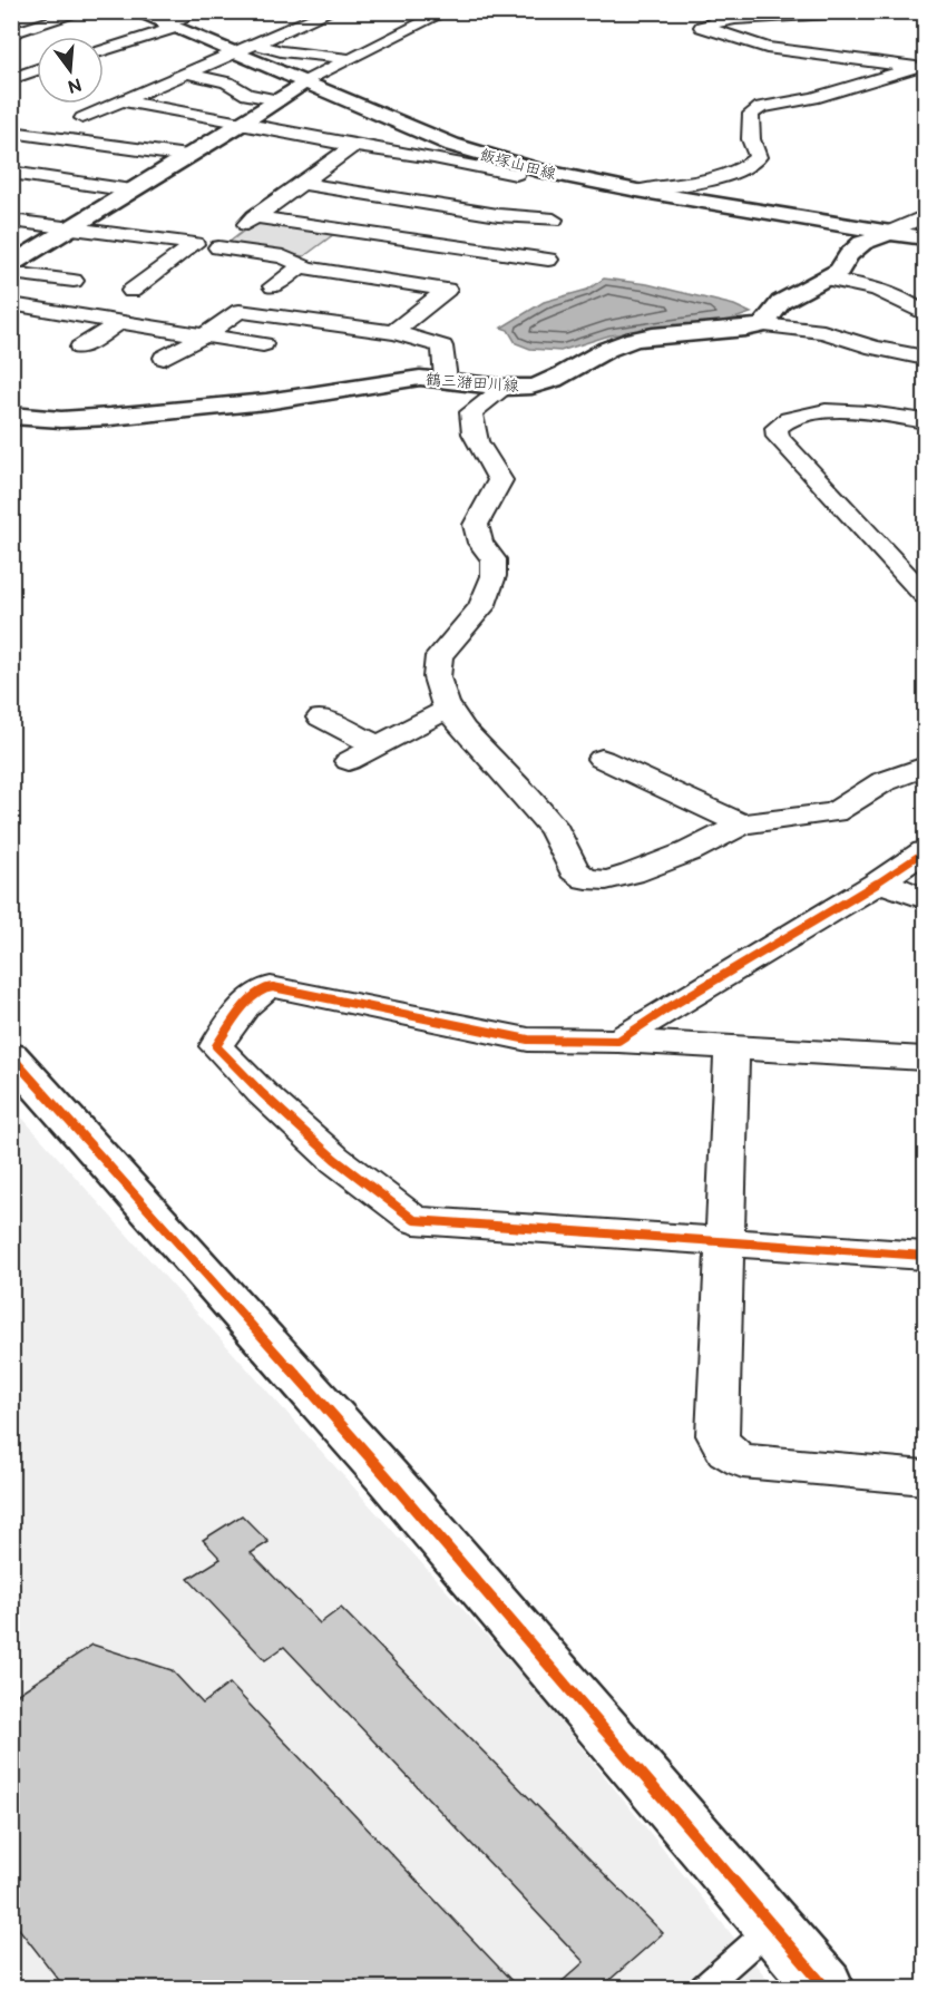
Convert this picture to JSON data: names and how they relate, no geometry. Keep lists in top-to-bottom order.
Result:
{
  "streets": {
    "main road": ["飯塚山田線", "鶴三潴田川線"]
  },
  "north": "bottom"
}
